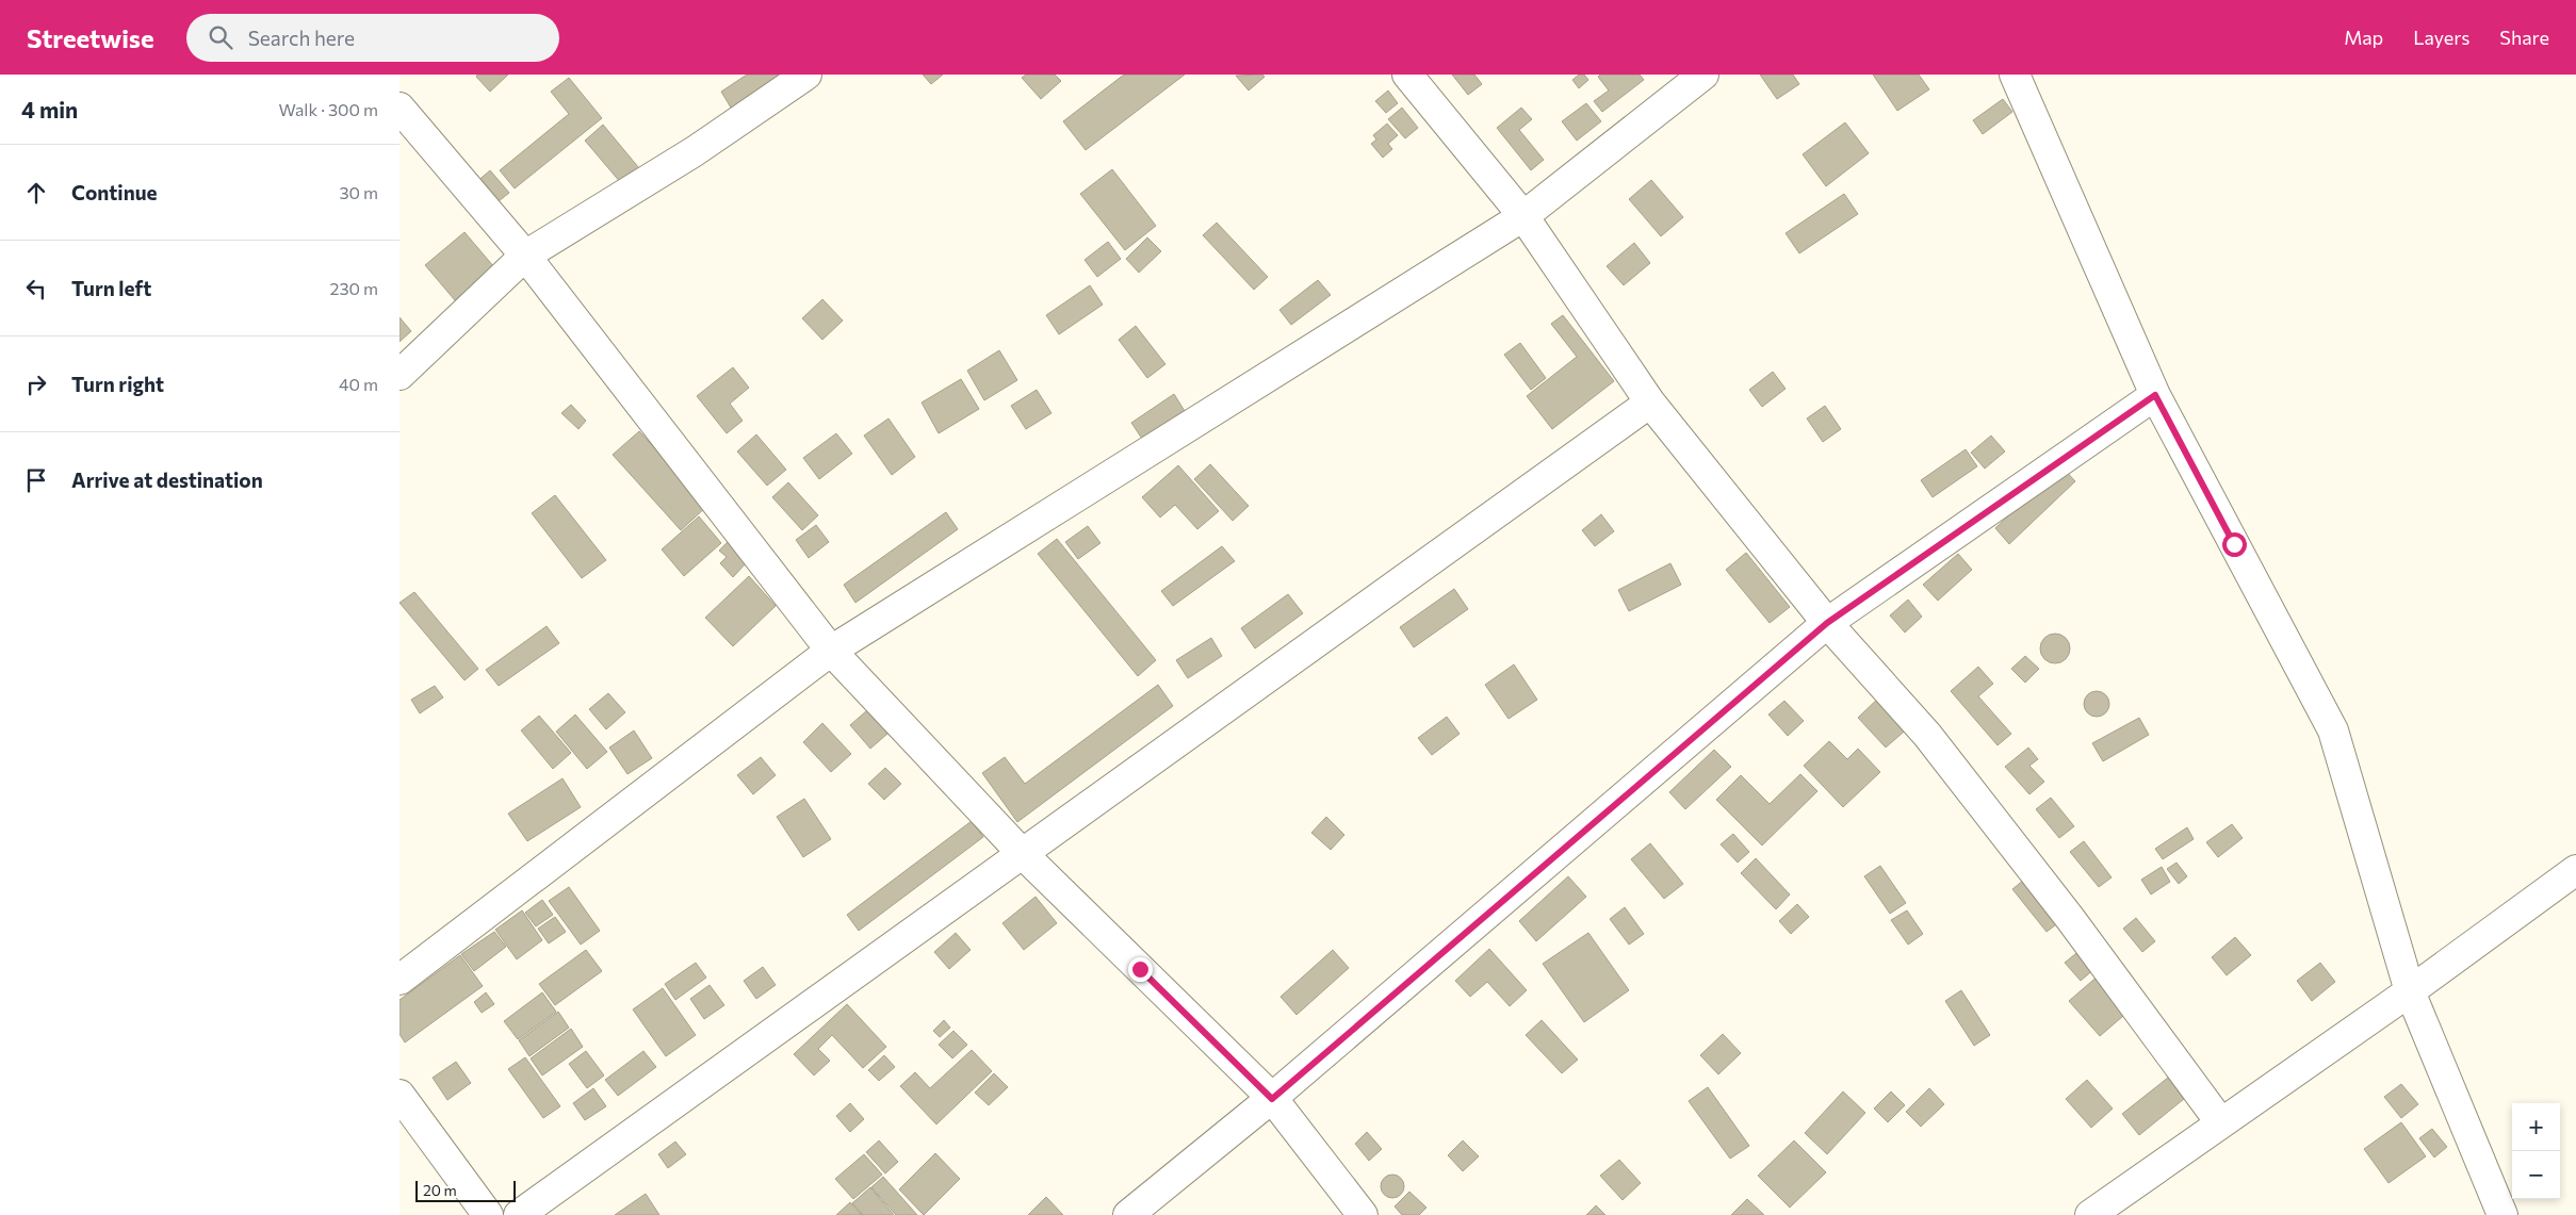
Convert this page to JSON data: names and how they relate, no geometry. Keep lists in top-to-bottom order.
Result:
{
  "scale_bar": "20 m",
  "page": {
    "header": "Streetwise",
    "search": "Search here",
    "nav": ["Map", "Layers", "Share"],
    "heading": ["4 min", "Walk · 300 m"],
    "list": [
      ["Continue", "30 m"],
      ["Turn left", "230 m"],
      ["Turn right", "40 m"],
      "Arrive at destination"
    ],
    "map_buttons": ["+", "−"],
    "scale": "20 m"
  }
}
